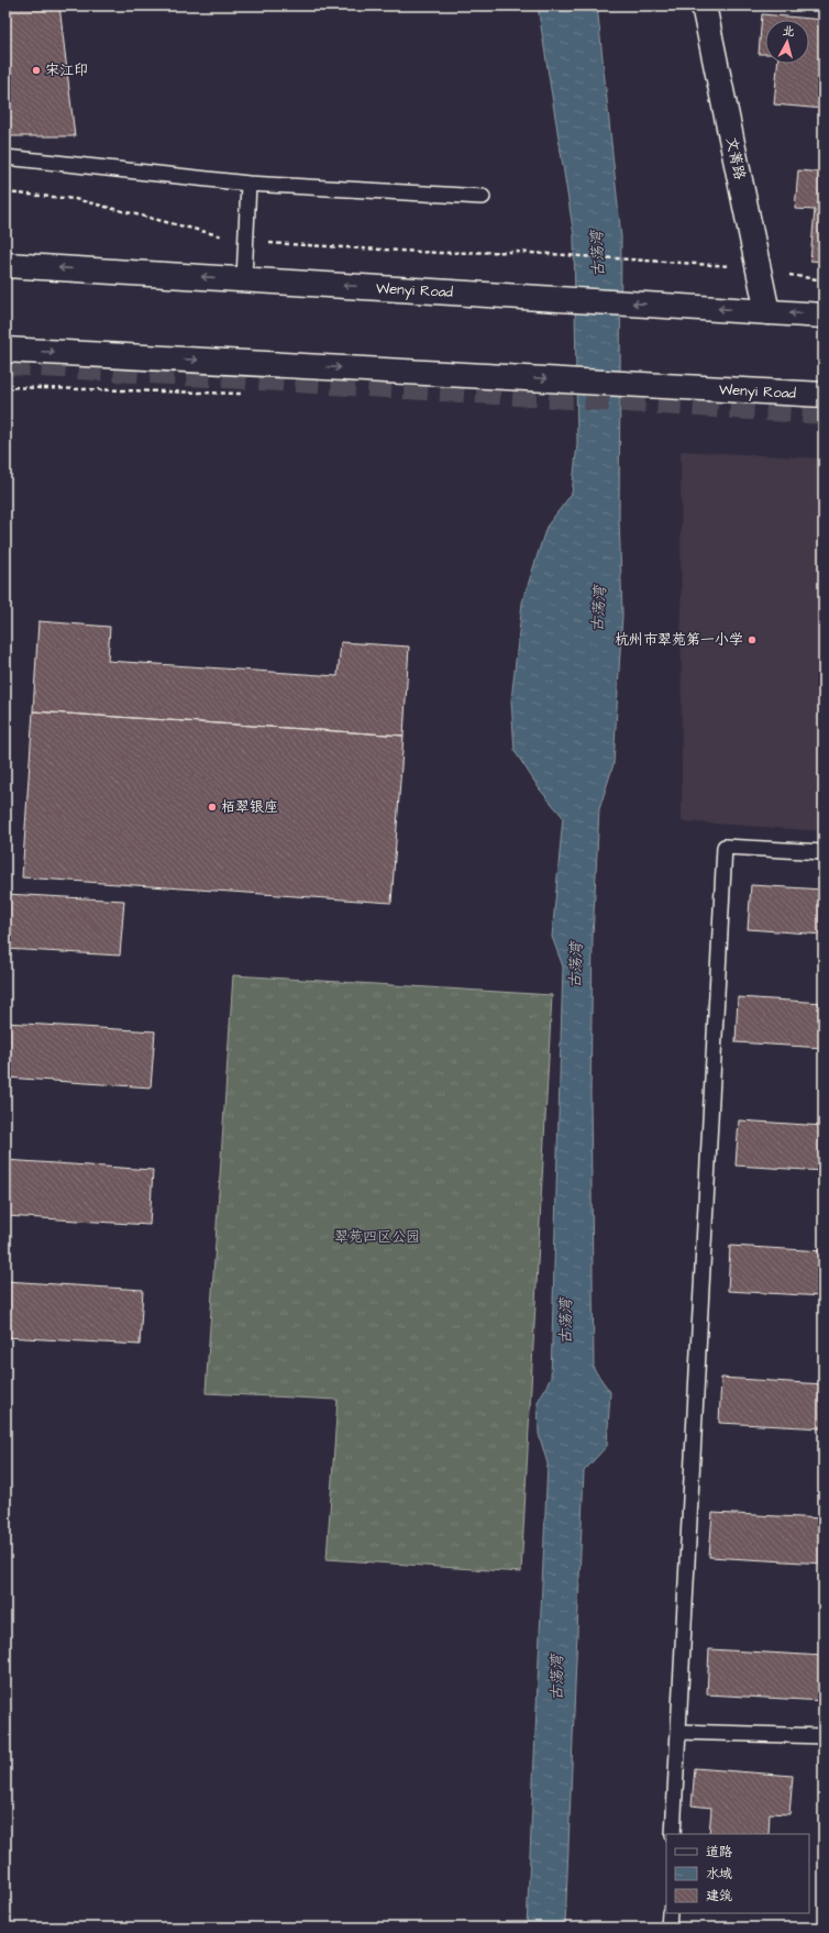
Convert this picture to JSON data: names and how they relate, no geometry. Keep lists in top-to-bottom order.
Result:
{
  "streets": {
    "main road": ["文菁路", "Wenyi Road"]
  },
  "crossings": [
    ["文菁路", "Wenyi Road"]
  ],
  "water": ["古荡湾"],
  "parks": ["翠苑四区公园"],
  "places": ["宋江印", "杭州市翠苑第一小学", "栢翠银座"],
  "legend": ["道路", "水域", "建筑"],
  "north": "top"
}
